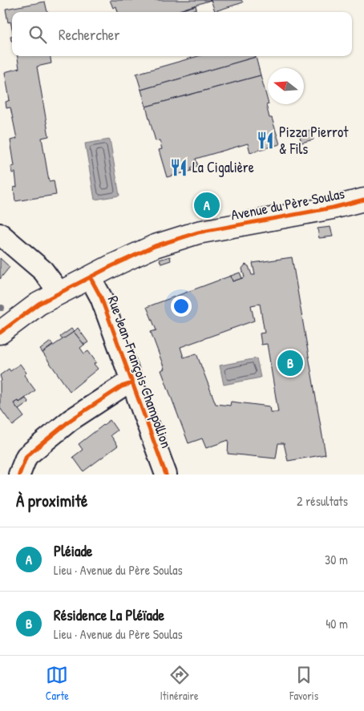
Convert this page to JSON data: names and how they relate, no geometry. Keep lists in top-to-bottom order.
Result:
{
  "streets": {
    "main road": ["Avenue du Père Soulas"],
    "street": ["Rue Jean-François Champollion"]
  },
  "crossings": [
    ["Avenue du Père Soulas", "Rue Jean-François Champollion"]
  ],
  "places": {
    "restaurant": ["Pizza Pierrot & Fils", "La Cigalière"]
  },
  "north": "left",
  "page": {
    "search": "Rechercher",
    "pins": ["A", "B"],
    "heading": ["À proximité", "2 résultats"],
    "list": [
      {
        "mark": "A",
        "name": "Pléiade",
        "note": "Lieu · Avenue du Père Soulas",
        "value": "30 m"
      },
      {
        "mark": "B",
        "name": "Résidence La Pléïade",
        "note": "Lieu · Avenue du Père Soulas",
        "value": "40 m"
      }
    ],
    "nav": ["Carte", "Itinéraire", "Favoris"]
  }
}
